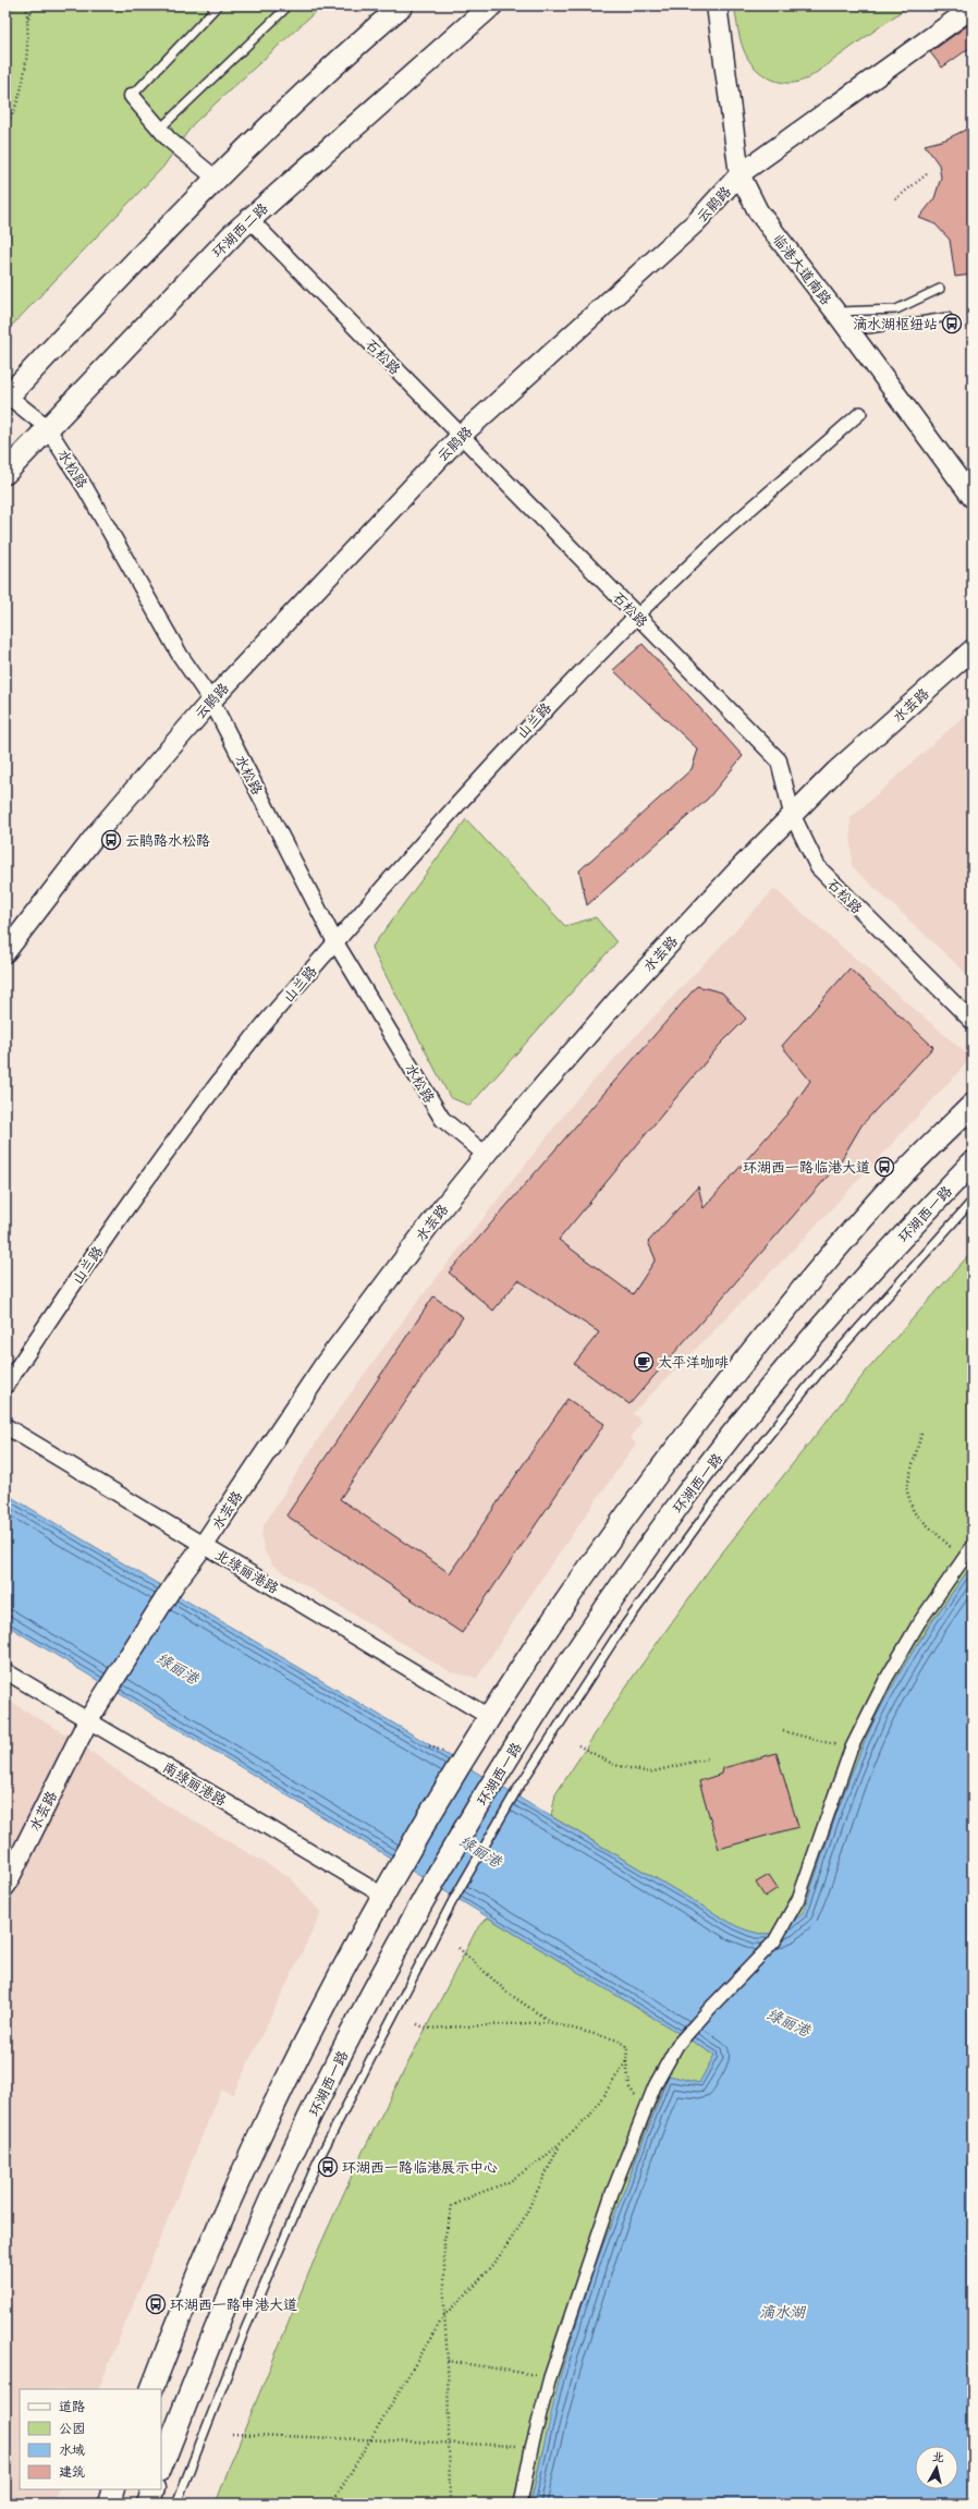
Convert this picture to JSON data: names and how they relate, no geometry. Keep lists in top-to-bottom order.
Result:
{
  "streets": {
    "main road": ["环湖西二路", "环湖西一路"],
    "street": [
      "云鹃路",
      "临港大道南路",
      "石松路",
      "水松路",
      "水芸路",
      "山兰路",
      "北绿丽港路",
      "南绿丽港路"
    ]
  },
  "crossings": [
    ["云鹃路", "临港大道南路"],
    ["云鹃路", "石松路"],
    ["云鹃路", "水松路"],
    ["环湖西二路", "石松路"],
    ["环湖西二路", "水松路"],
    ["石松路", "水芸路"],
    ["石松路", "山兰路"],
    ["水松路", "水芸路"],
    ["水松路", "山兰路"],
    ["水芸路", "北绿丽港路"],
    ["水芸路", "南绿丽港路"]
  ],
  "water": ["绿丽港", "滴水湖"],
  "places": {
    "bus stop": [
      "滴水湖枢纽站",
      "云鹃路水松路",
      "环湖西一路临港大道",
      "环湖西一路临港展示中心",
      "环湖西一路申港大道"
    ],
    "cafe": ["太平洋咖啡"]
  },
  "legend": [
    "道路",
    "公园",
    "水域",
    "建筑"
  ],
  "north": "top"
}
